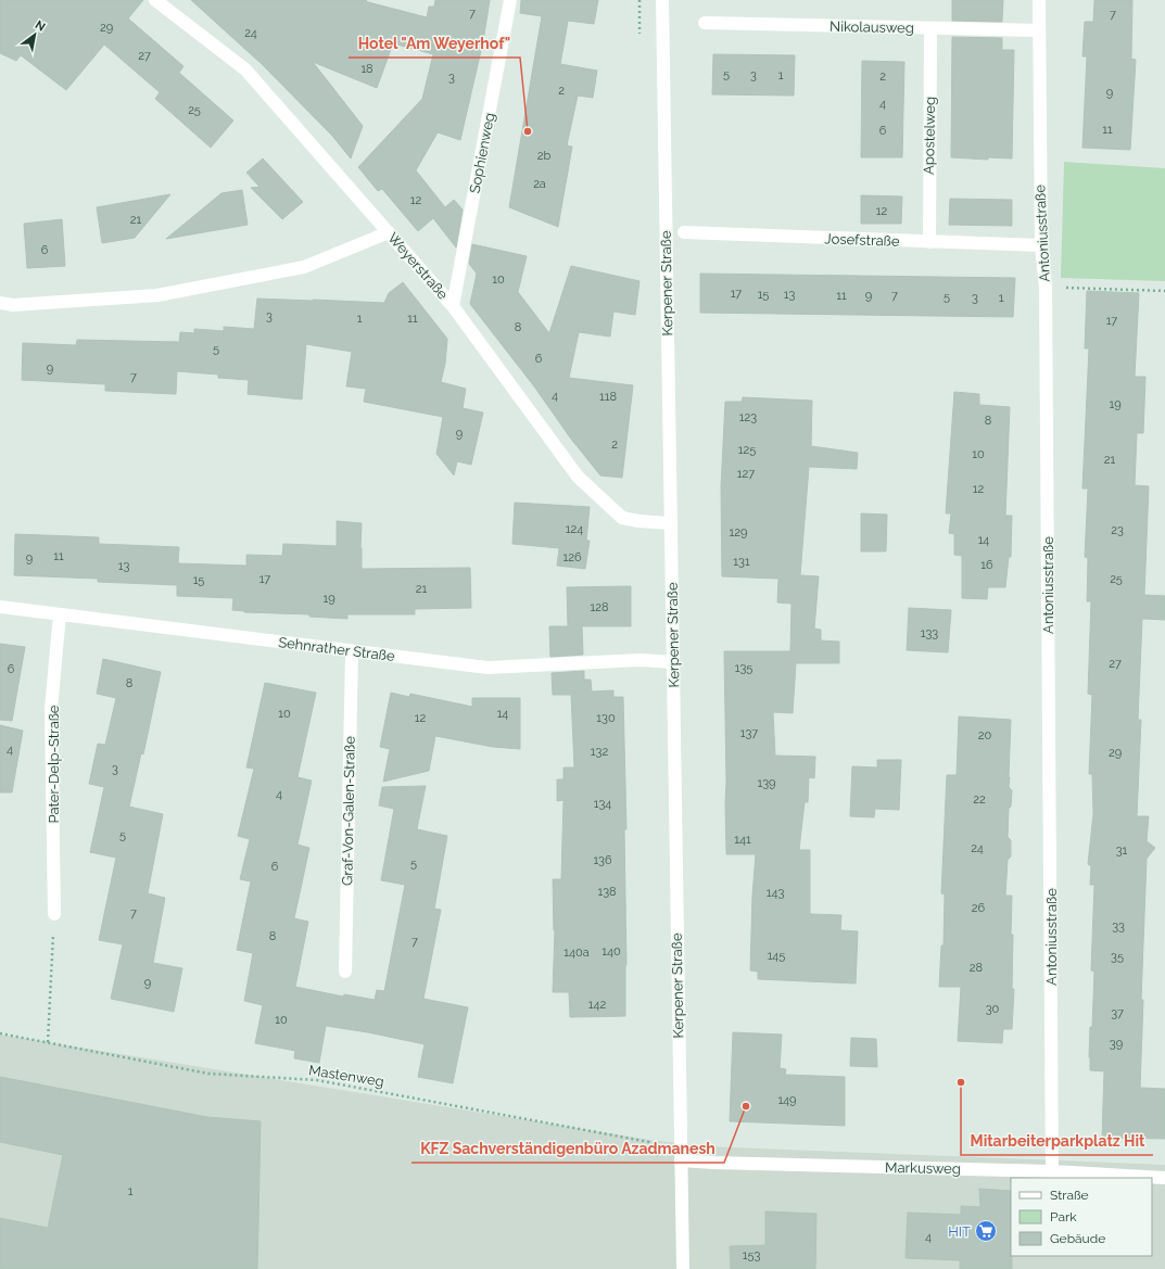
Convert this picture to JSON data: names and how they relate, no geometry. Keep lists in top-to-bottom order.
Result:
{
  "streets": {
    "street": [
      "Nikolausweg",
      "Apostelweg",
      "Sophienweg",
      "Antoniusstraße",
      "Josefstraße",
      "Weyerstraße",
      "Kerpener Straße",
      "Sehnrather Straße",
      "Pater-Delp-Straße",
      "Graf-Von-Galen-Straße",
      "Markusweg"
    ],
    "path": ["Mastenweg"]
  },
  "crossings": [
    ["Nikolausweg", "Apostelweg"],
    ["Nikolausweg", "Antoniusstraße"],
    ["Apostelweg", "Josefstraße"],
    ["Sophienweg", "Weyerstraße"],
    ["Antoniusstraße", "Josefstraße"],
    ["Antoniusstraße", "Markusweg"],
    ["Weyerstraße", "Kerpener Straße"],
    ["Kerpener Straße", "Sehnrather Straße"],
    ["Kerpener Straße", "Mastenweg"],
    ["Kerpener Straße", "Markusweg"],
    ["Sehnrather Straße", "Pater-Delp-Straße"],
    ["Sehnrather Straße", "Graf-Von-Galen-Straße"],
    ["Mastenweg", "Markusweg"]
  ],
  "places": {
    "other": ["Hotel \"Am Weyerhof\"", "Mitarbeiterparkplatz Hit", "KFZ Sachverständigenbüro Azadmanesh"],
    "supermarket": ["HIT"]
  },
  "house_numbers": [
    "7",
    "7",
    "29",
    "24",
    "27",
    "18",
    "5",
    "3",
    "1",
    "2",
    "3",
    "2",
    "9",
    "4",
    "25",
    "11",
    "6",
    "2b",
    "2a",
    "12",
    "12",
    "21",
    "6",
    "10",
    "17",
    "15",
    "13",
    "11",
    "9",
    "7",
    "5",
    "3",
    "1",
    "3",
    "1",
    "11",
    "17",
    "8",
    "5",
    "6",
    "9",
    "7",
    "4",
    "118",
    "19",
    "123",
    "8",
    "9",
    "2",
    "125",
    "10",
    "21",
    "127",
    "12",
    "124",
    "23",
    "129",
    "14",
    "11",
    "126",
    "9",
    "131",
    "16",
    "13",
    "17",
    "25",
    "15",
    "21",
    "19",
    "128",
    "133",
    "27",
    "135",
    "6",
    "8",
    "10",
    "14",
    "12",
    "130",
    "137",
    "20",
    "4",
    "132",
    "29",
    "3",
    "139",
    "4",
    "22",
    "134",
    "5",
    "141",
    "24",
    "31",
    "136",
    "5",
    "6",
    "138",
    "143",
    "26",
    "7",
    "33",
    "8",
    "7",
    "140",
    "140a",
    "145",
    "35",
    "28",
    "9",
    "142",
    "30",
    "37",
    "10",
    "39",
    "149",
    "1",
    "4",
    "153"
  ],
  "legend": ["Straße", "Park", "Gebäude"],
  "north": "top right"
}
